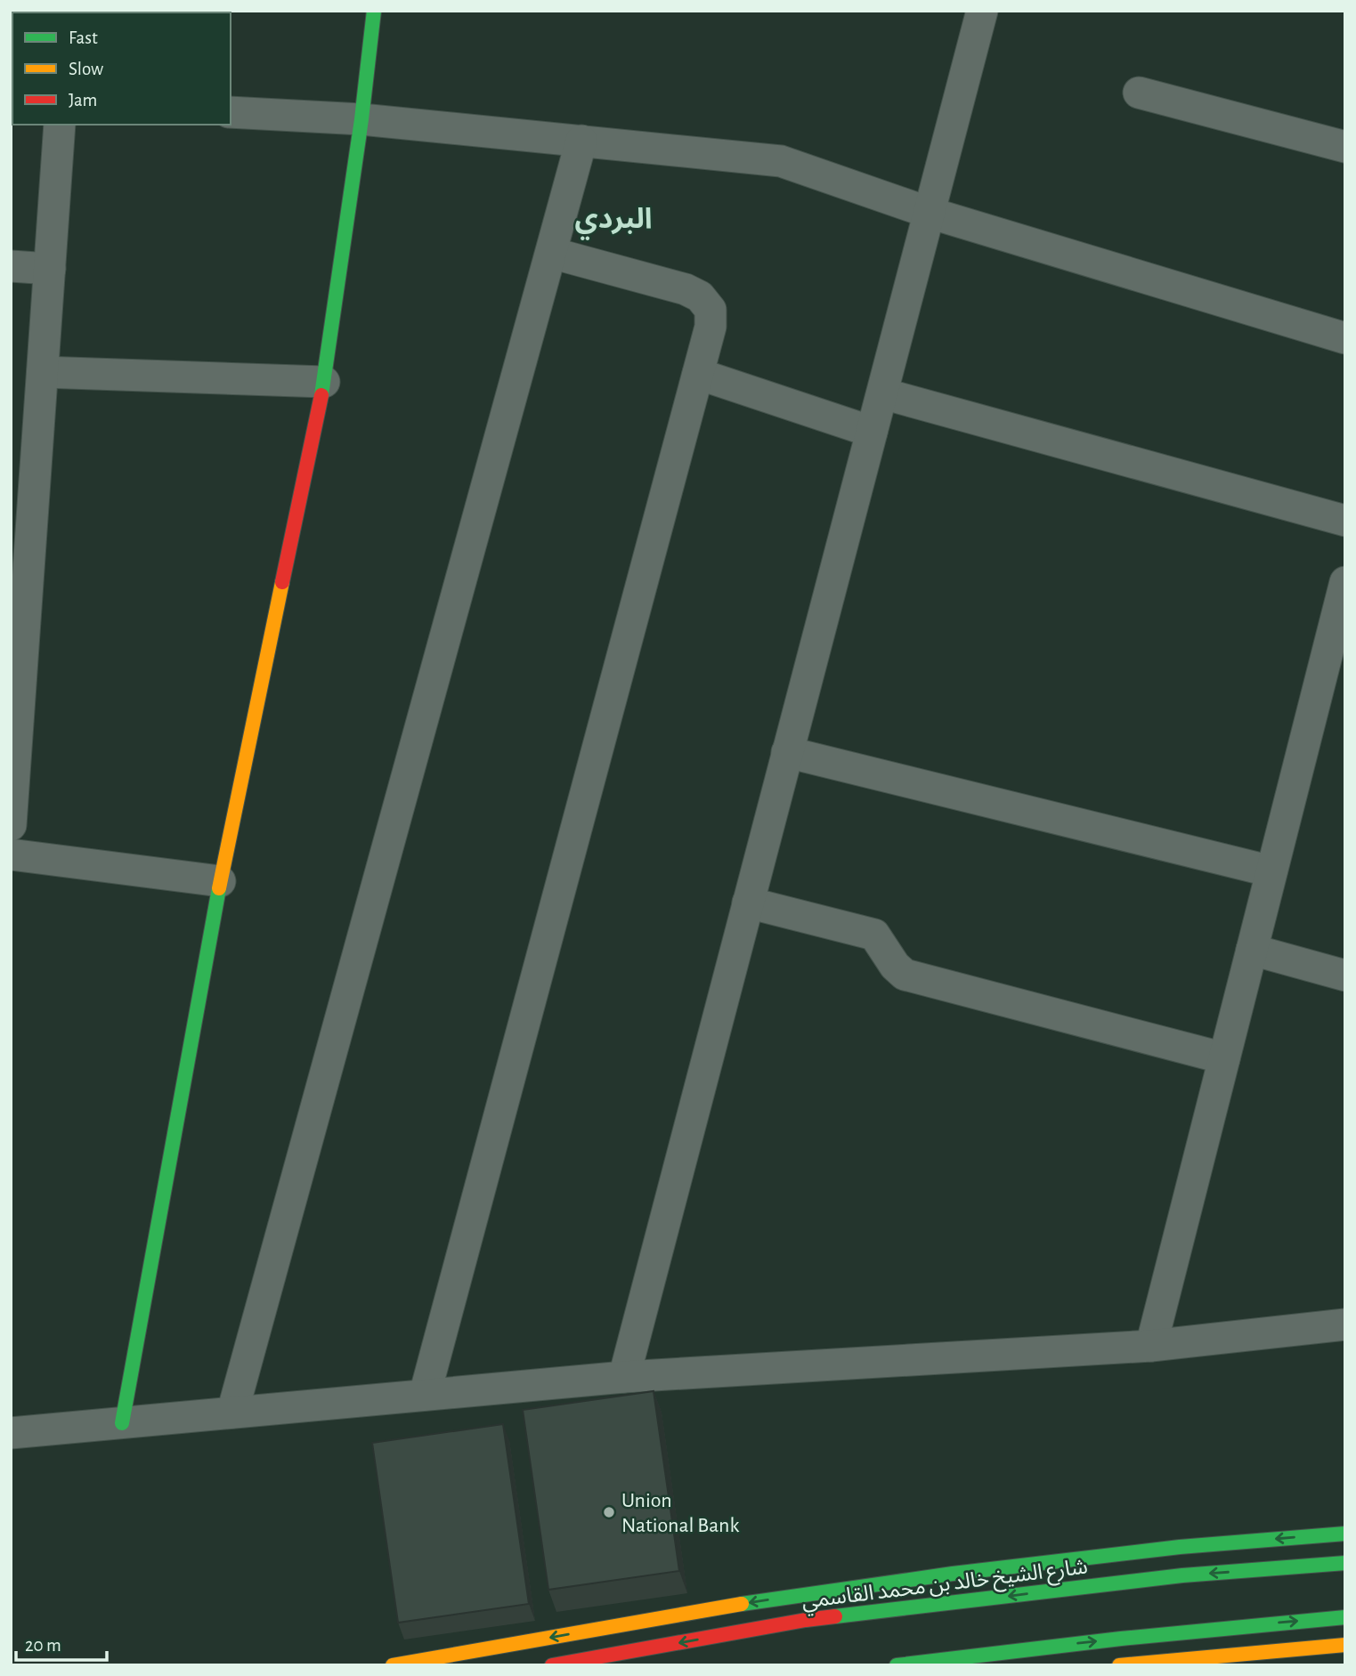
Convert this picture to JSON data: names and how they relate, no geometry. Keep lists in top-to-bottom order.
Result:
{
  "streets": {
    "main road": ["شارع الشيخ خالد بن محمد القاسمي"]
  },
  "districts": ["البردي"],
  "places": ["Union National Bank"],
  "legend": ["Fast", "Slow", "Jam"],
  "scale_bar": "20 m"
}
